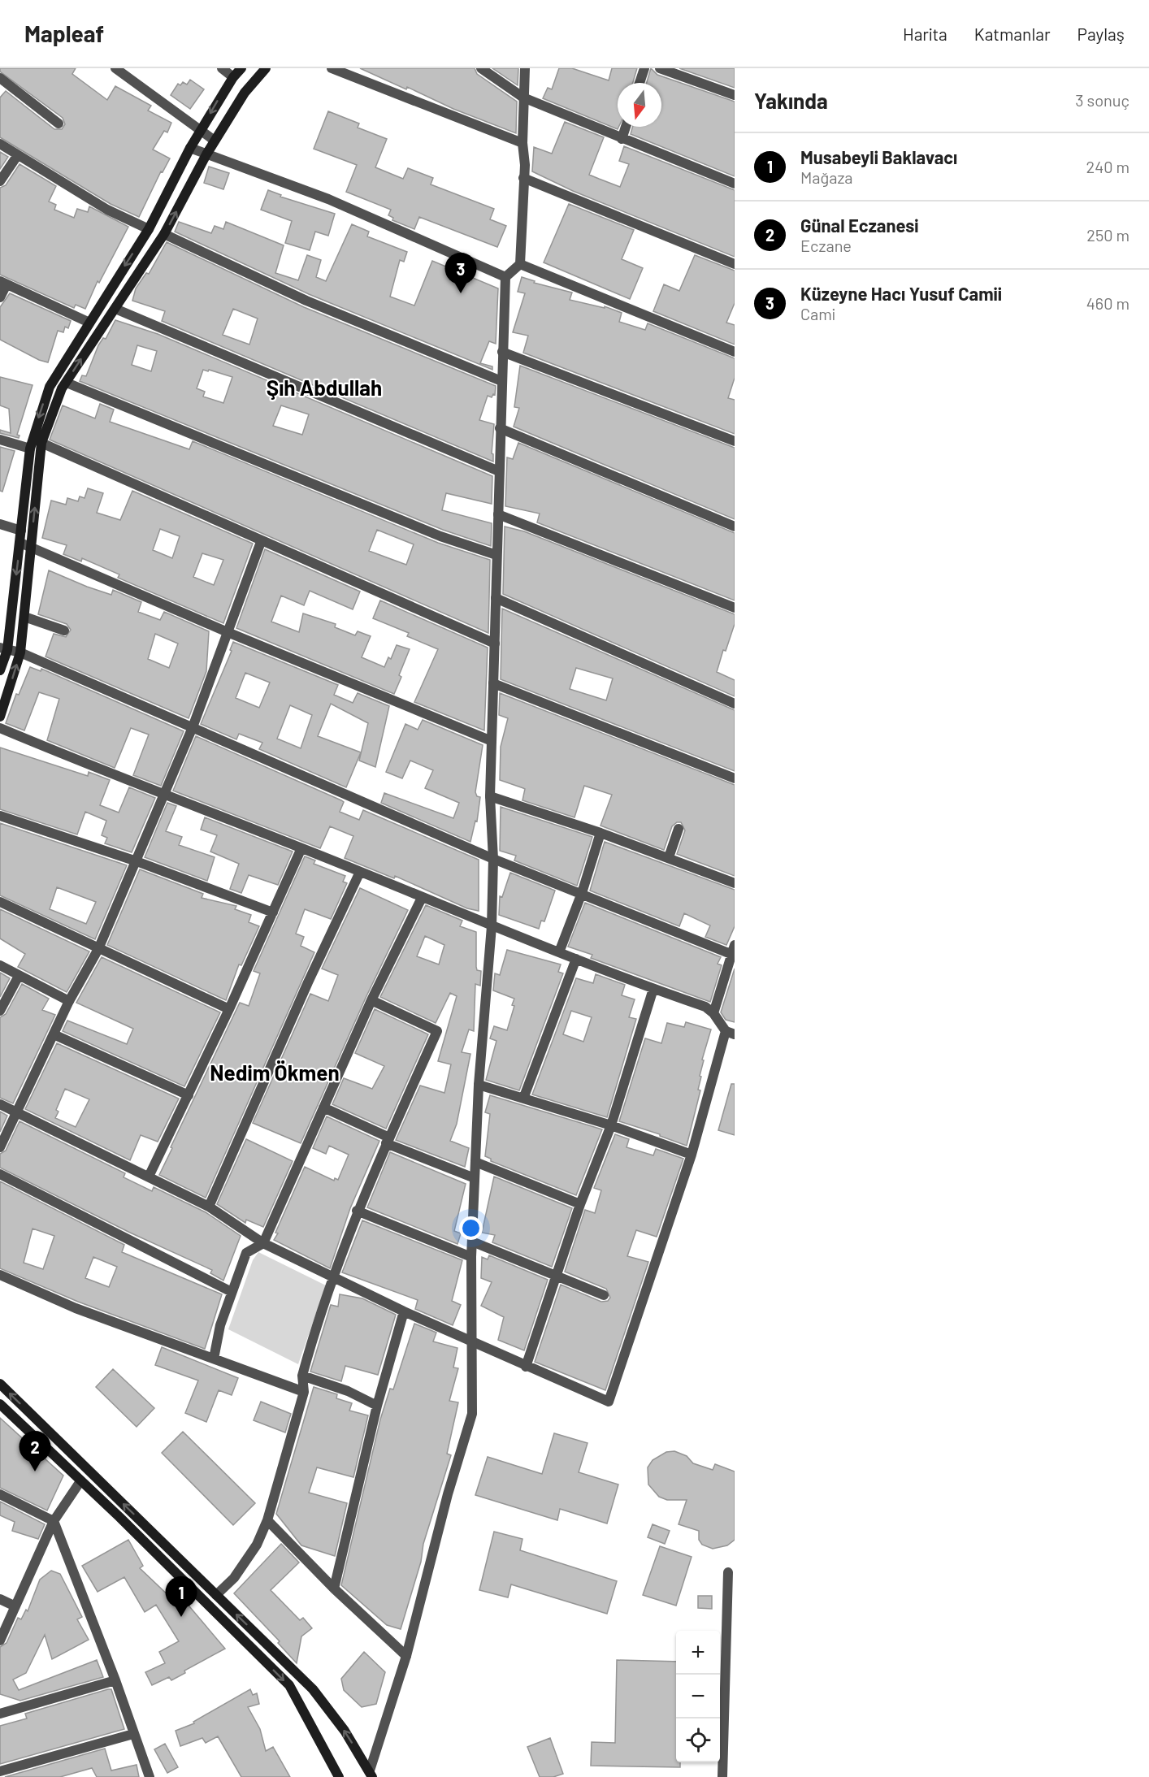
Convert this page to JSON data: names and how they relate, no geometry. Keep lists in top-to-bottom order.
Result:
{
  "districts": ["Şıh Abdullah", "Nedim Ökmen"],
  "north": "bottom",
  "page": {
    "header": "Mapleaf",
    "nav": ["Harita", "Katmanlar", "Paylaş"],
    "heading": ["Yakında", "3 sonuç"],
    "list": [
      {
        "mark": "1",
        "name": "Musabeyli Baklavacı",
        "note": "Mağaza",
        "value": "240 m"
      },
      {
        "mark": "2",
        "name": "Günal Eczanesi",
        "note": "Eczane",
        "value": "250 m"
      },
      {
        "mark": "3",
        "name": "Küzeyne Hacı Yusuf Camii",
        "note": "Cami",
        "value": "460 m"
      }
    ],
    "pins": ["3", "2", "1"],
    "map_buttons": ["+", "−"]
  }
}
